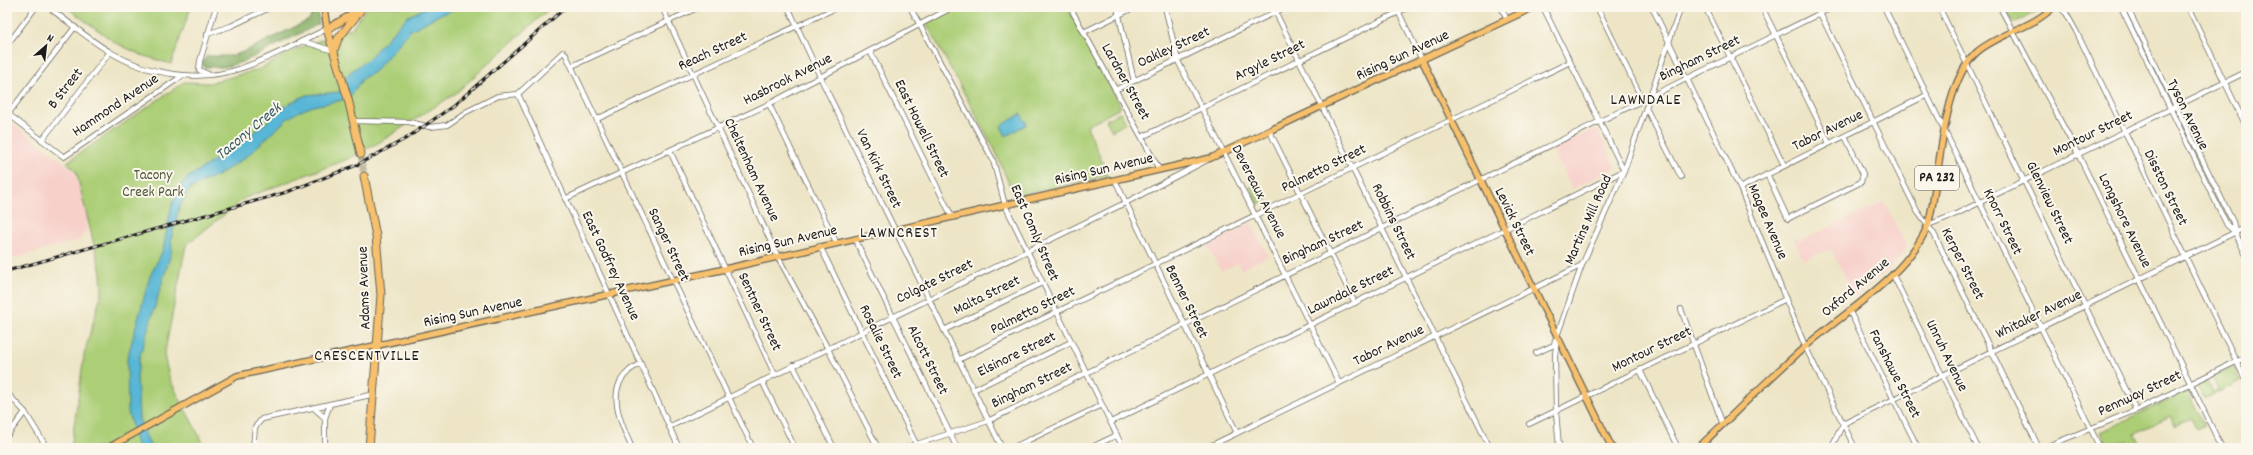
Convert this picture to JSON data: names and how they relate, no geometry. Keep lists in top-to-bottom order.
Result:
{
  "streets": {
    "highway": ["Adams Avenue"],
    "main road": [
      "Rising Sun Avenue",
      "PA 232",
      "Levick Street",
      "Oxford Avenue"
    ],
    "street": [
      "Oakley Street",
      "Reach Street",
      "Bingham Street",
      "Argyle Street",
      "Hasbrook Avenue",
      "Lardner Street",
      "B Street",
      "Hammond Avenue",
      "Tyson Avenue",
      "East Howell Street",
      "Tabor Avenue",
      "Montour Street",
      "Van Kirk Street",
      "Palmetto Street",
      "Cheltenham Avenue",
      "Disston Street",
      "Devereaux Avenue",
      "Glenview Street",
      "Martins Mill Road",
      "Longshore Avenue",
      "Robbins Street",
      "Magee Avenue",
      "Knorr Street",
      "East Comly Street",
      "Sanger Street",
      "Kerper Street",
      "East Godfrey Avenue",
      "Colgate Street",
      "Lawndale Street",
      "Malta Street",
      "Benner Street",
      "Sentner Street",
      "Whitaker Avenue",
      "Rosalie Street",
      "Elsinore Street",
      "Unruh Avenue",
      "Alcott Street",
      "Fanshawe Street",
      "Pennway Street"
    ]
  },
  "crossings": [
    ["Oakley Street", "Lardner Street"],
    ["Oakley Street", "Devereaux Avenue"],
    ["Oakley Street", "Robbins Street"],
    ["Reach Street", "Van Kirk Street"],
    ["Reach Street", "Cheltenham Avenue"],
    ["Reach Street", "Sanger Street"],
    ["Rising Sun Avenue", "Lardner Street"],
    ["Rising Sun Avenue", "East Howell Street"],
    ["Rising Sun Avenue", "Van Kirk Street"],
    ["Rising Sun Avenue", "Cheltenham Avenue"],
    ["Rising Sun Avenue", "Devereaux Avenue"],
    ["Rising Sun Avenue", "Robbins Street"],
    ["Rising Sun Avenue", "Levick Street"],
    ["Rising Sun Avenue", "East Comly Street"],
    ["Rising Sun Avenue", "Sanger Street"],
    ["Rising Sun Avenue", "East Godfrey Avenue"],
    ["Rising Sun Avenue", "Colgate Street"],
    ["Rising Sun Avenue", "Adams Avenue"],
    ["Rising Sun Avenue", "Benner Street"],
    ["Rising Sun Avenue", "Sentner Street"],
    ["Rising Sun Avenue", "Rosalie Street"],
    ["Rising Sun Avenue", "Alcott Street"],
    ["Bingham Street", "Van Kirk Street"],
    ["Bingham Street", "Devereaux Avenue"],
    ["Bingham Street", "Martins Mill Road"],
    ["Bingham Street", "Robbins Street"],
    ["Bingham Street", "Levick Street"],
    ["Bingham Street", "Magee Avenue"],
    ["Bingham Street", "East Comly Street"],
    ["Bingham Street", "Kerper Street"],
    ["Bingham Street", "Benner Street"],
    ["Bingham Street", "Rosalie Street"],
    ["Bingham Street", "Alcott Street"],
    ["Argyle Street", "Lardner Street"],
    ["Argyle Street", "Devereaux Avenue"],
    ["Argyle Street", "Robbins Street"],
    ["Argyle Street", "Levick Street"],
    ["Hasbrook Avenue", "East Howell Street"],
    ["Hasbrook Avenue", "Van Kirk Street"],
    ["Hasbrook Avenue", "Cheltenham Avenue"],
    ["Hasbrook Avenue", "East Comly Street"],
    ["Hasbrook Avenue", "Sanger Street"],
    ["Hasbrook Avenue", "East Godfrey Avenue"],
    ["Hasbrook Avenue", "Sentner Street"],
    ["B Street", "Hammond Avenue"],
    ["Tyson Avenue", "Montour Street"],
    ["Tyson Avenue", "Whitaker Avenue"],
    ["Tabor Avenue", "Devereaux Avenue"],
    ["Tabor Avenue", "Martins Mill Road"],
    ["Tabor Avenue", "Robbins Street"],
    ["Tabor Avenue", "Levick Street"],
    ["Tabor Avenue", "Magee Avenue"],
    ["Tabor Avenue", "Knorr Street"],
    ["Tabor Avenue", "Kerper Street"],
    ["Tabor Avenue", "Benner Street"],
    ["Montour Street", "Disston Street"],
    ["Montour Street", "Glenview Street"],
    ["Montour Street", "Martins Mill Road"],
    ["Montour Street", "Longshore Avenue"],
    ["Montour Street", "Levick Street"],
    ["Montour Street", "Magee Avenue"],
    ["Montour Street", "Knorr Street"],
    ["Montour Street", "Kerper Street"],
    ["Montour Street", "Oxford Avenue"],
    ["Van Kirk Street", "Palmetto Street"],
    ["Van Kirk Street", "Colgate Street"],
    ["Van Kirk Street", "Malta Street"],
    ["Van Kirk Street", "Elsinore Street"],
    ["Palmetto Street", "Devereaux Avenue"],
    ["Palmetto Street", "Robbins Street"],
    ["Palmetto Street", "Levick Street"],
    ["Palmetto Street", "East Comly Street"],
    ["Palmetto Street", "Benner Street"],
    ["Cheltenham Avenue", "Colgate Street"],
    ["Disston Street", "Whitaker Avenue"],
    ["Disston Street", "Pennway Street"],
    ["Devereaux Avenue", "Lawndale Street"],
    ["Glenview Street", "Oxford Avenue"],
    ["Glenview Street", "Whitaker Avenue"],
    ["Glenview Street", "Pennway Street"],
    ["Martins Mill Road", "Levick Street"],
    ["Martins Mill Road", "Magee Avenue"],
    ["Martins Mill Road", "Lawndale Street"],
    ["Longshore Avenue", "Oxford Avenue"],
    ["Longshore Avenue", "Whitaker Avenue"],
    ["Longshore Avenue", "Pennway Street"],
    ["Robbins Street", "Lawndale Street"],
    ["Levick Street", "Lawndale Street"],
    ["Magee Avenue", "Oxford Avenue"],
    ["Magee Avenue", "Whitaker Avenue"],
    ["Knorr Street", "Oxford Avenue"],
    ["Knorr Street", "Whitaker Avenue"],
    ["Knorr Street", "Pennway Street"],
    ["East Comly Street", "Colgate Street"],
    ["East Comly Street", "Lawndale Street"],
    ["East Comly Street", "Malta Street"],
    ["East Comly Street", "Elsinore Street"],
    ["Sanger Street", "East Godfrey Avenue"],
    ["Sanger Street", "Colgate Street"],
    ["Kerper Street", "Oxford Avenue"],
    ["Kerper Street", "Whitaker Avenue"],
    ["East Godfrey Avenue", "Colgate Street"],
    ["Colgate Street", "Benner Street"],
    ["Colgate Street", "Sentner Street"],
    ["Colgate Street", "Rosalie Street"],
    ["Colgate Street", "Alcott Street"],
    ["Oxford Avenue", "Unruh Avenue"],
    ["Oxford Avenue", "Fanshawe Street"],
    ["Lawndale Street", "Benner Street"],
    ["Whitaker Avenue", "Unruh Avenue"],
    ["Whitaker Avenue", "Fanshawe Street"]
  ],
  "districts": ["LAWNDALE", "LAWNCREST", "CRESCENTVILLE"],
  "water": ["Tacony Creek"],
  "parks": ["Tacony Creek Park"],
  "north": "top right"
}
